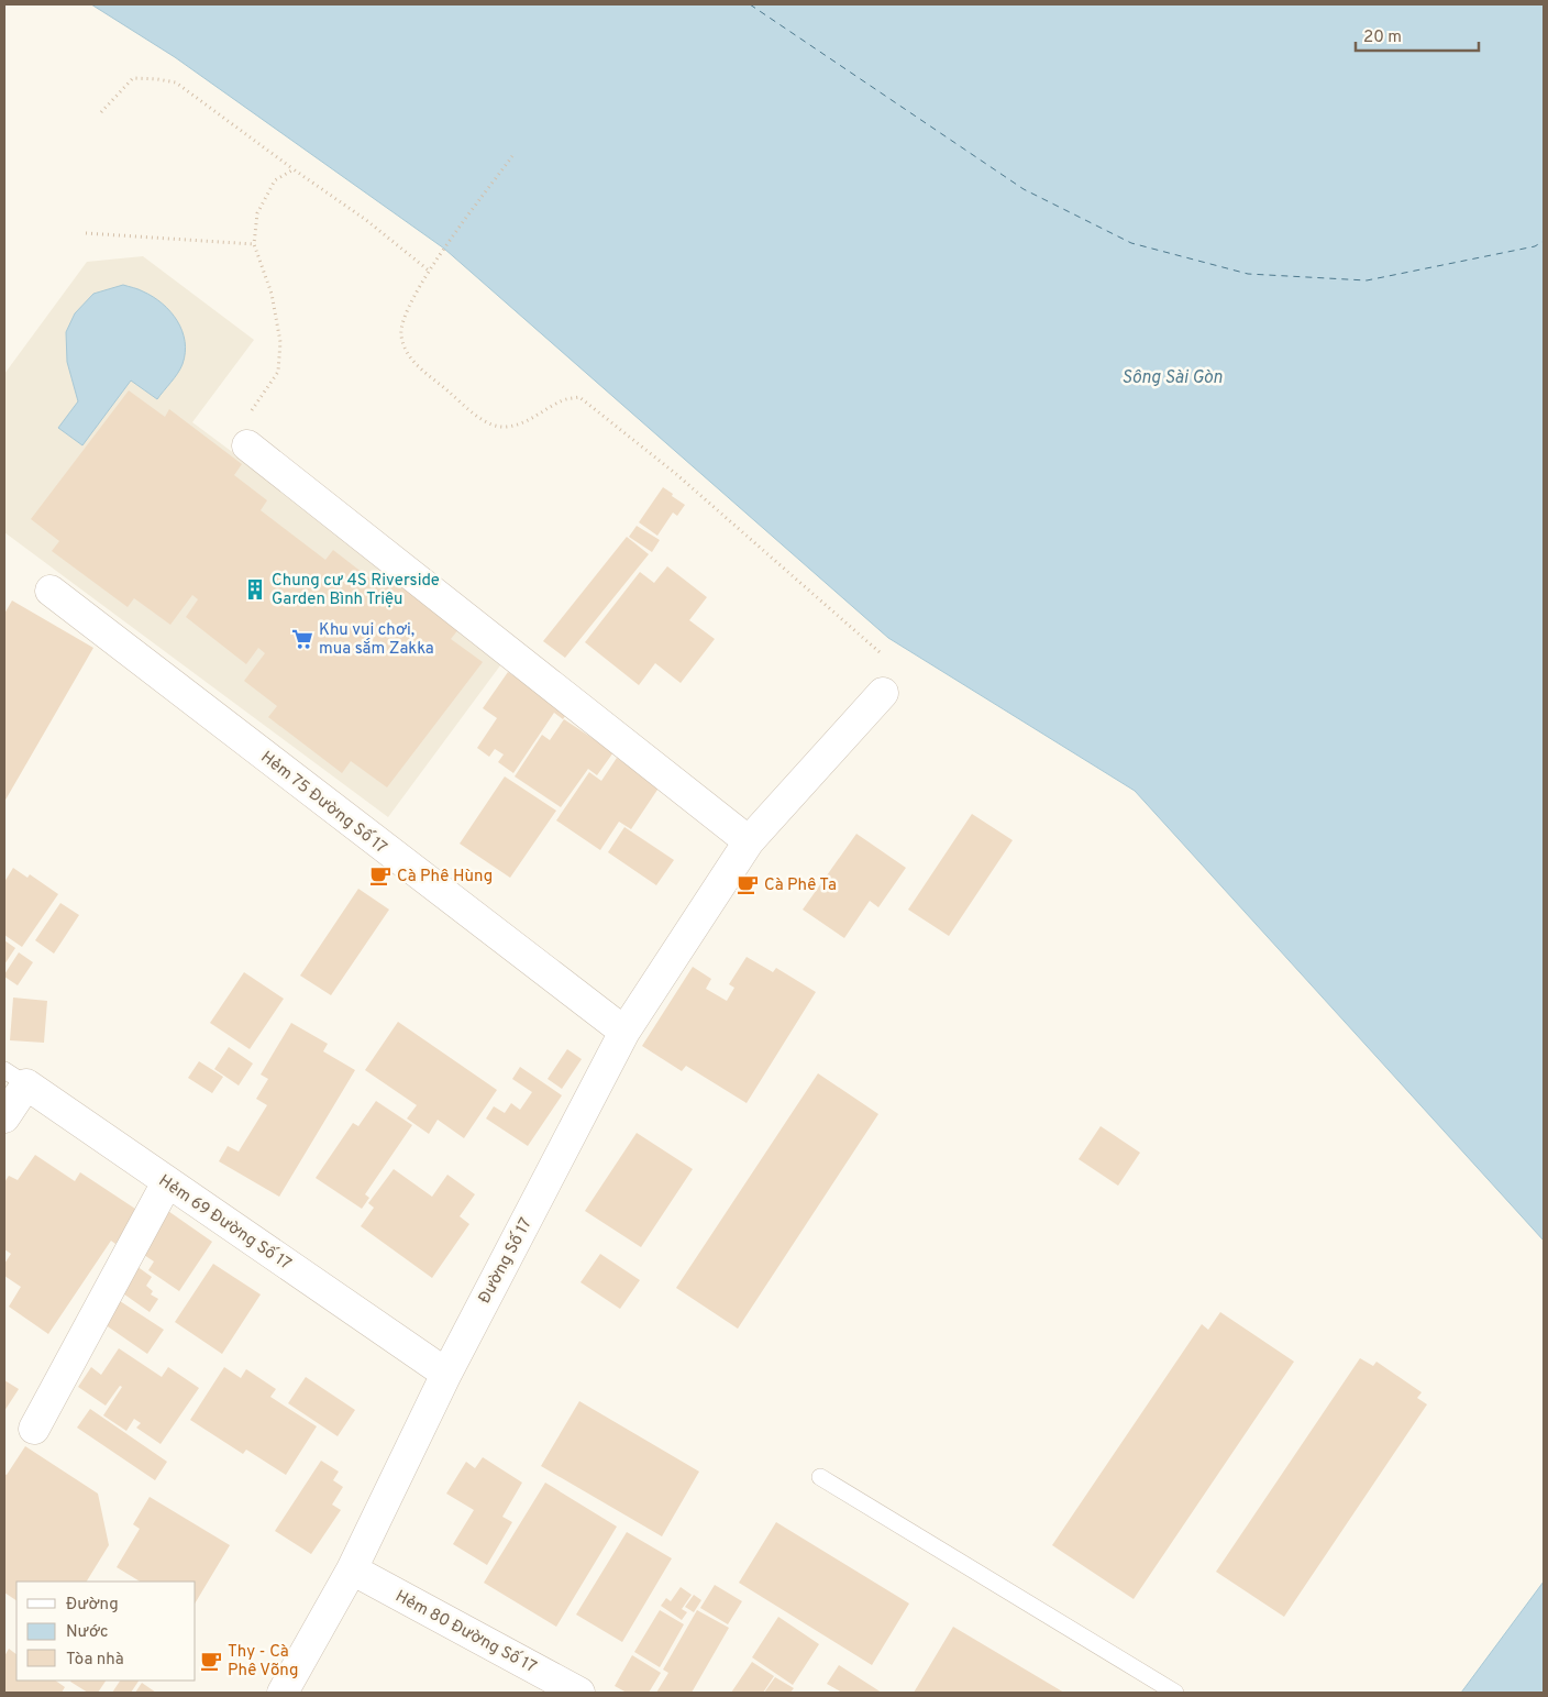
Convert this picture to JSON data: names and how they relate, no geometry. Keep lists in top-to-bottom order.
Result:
{
  "streets": {
    "street": [
      "Hẻm 75 Đường Số 17",
      "Hẻm 69 Đường Số 17",
      "Đường Số 17",
      "Hẻm 80 Đường Số 17"
    ]
  },
  "crossings": [
    ["Hẻm 75 Đường Số 17", "Đường Số 17"],
    ["Hẻm 69 Đường Số 17", "Đường Số 17"],
    ["Đường Số 17", "Hẻm 80 Đường Số 17"]
  ],
  "water": ["Sông Sài Gòn"],
  "places": {
    "building": ["Chung cư 4S Riverside Garden Bình Triệu"],
    "supermarket": ["Khu vui chơi, mua sắm Zakka"],
    "cafe": ["Cà Phê Hùng", "Cà Phê Ta", "Thy - Cà Phê Võng"]
  },
  "legend": ["Đường", "Nước", "Tòa nhà"],
  "scale_bar": "20 m"
}
